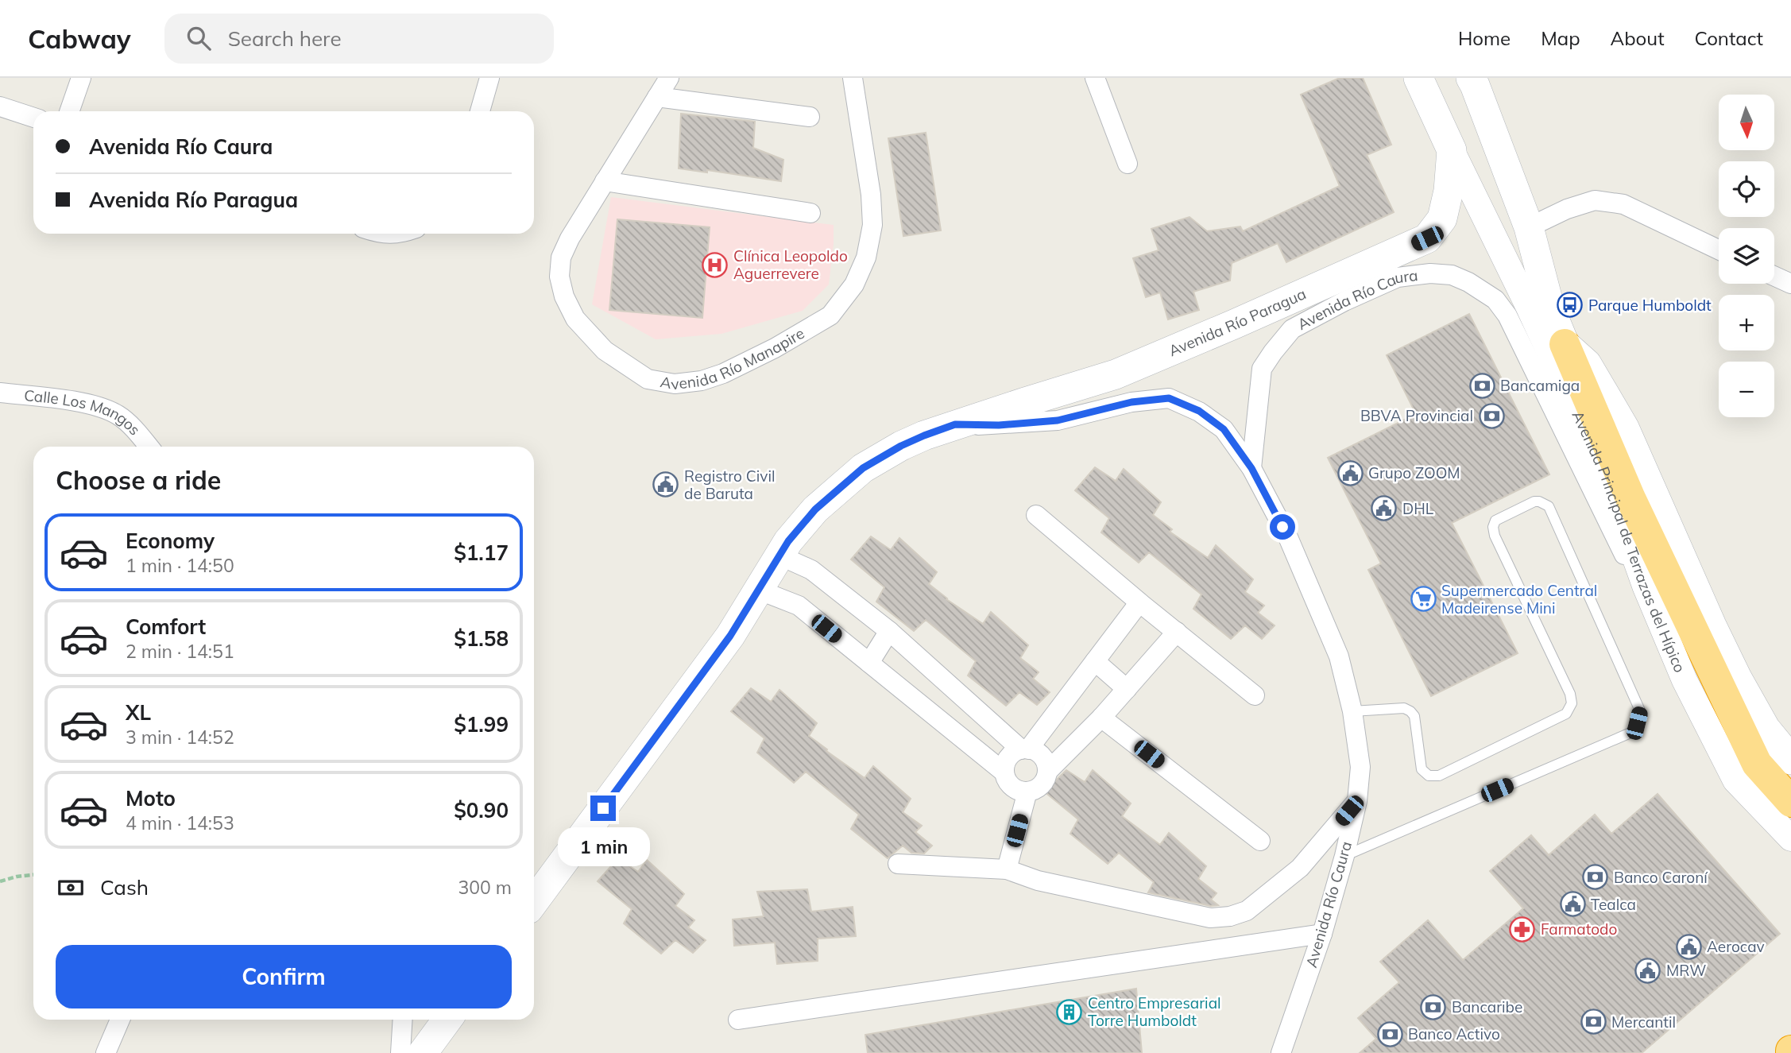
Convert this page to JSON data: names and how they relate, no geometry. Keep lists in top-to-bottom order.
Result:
{
  "streets": {
    "main road": ["Avenida Río Paragua", "Avenida Principal de Terrazas del Hípico"],
    "street": ["Avenida Río Caura", "Avenida Río Manapire", "Calle Los Mangos"]
  },
  "crossings": [
    ["Avenida Río Caura", "Avenida Río Paragua"],
    ["Avenida Río Caura", "Avenida Principal de Terrazas del Hípico"],
    ["Avenida Río Paragua", "Avenida Principal de Terrazas del Hípico"]
  ],
  "places": {
    "hospital": ["Clínica Leopoldo Aguerrevere"],
    "bus stop": ["Parque Humboldt"],
    "bank": [
      "Bancamiga",
      "BBVA Provincial",
      "Banco Caroní",
      "Bancaribe",
      "Mercantil",
      "Banco Activo"
    ],
    "public building": [
      "Grupo ZOOM",
      "Registro Civil de Baruta",
      "DHL",
      "Tealca",
      "Aerocav",
      "MRW"
    ],
    "supermarket": ["Supermercado Central Madeirense Mini"],
    "pharmacy": ["Farmatodo"],
    "building": ["Centro Empresarial Torre Humboldt"]
  },
  "north": "bottom",
  "page": {
    "header": "Cabway",
    "search": "Search here",
    "nav": [
      "Home",
      "Map",
      "About",
      "Contact"
    ],
    "map_buttons": ["+", "−"],
    "banner": ["Avenida Río Caura", "Avenida Río Paragua"],
    "heading": "Choose a ride",
    "list": [
      {
        "name": "Economy",
        "note": "1 min · 14:50",
        "value": "$1.17"
      },
      {
        "name": "Comfort",
        "note": "2 min · 14:51",
        "value": "$1.58"
      },
      {
        "name": "XL",
        "note": "3 min · 14:52",
        "value": "$1.99"
      },
      {
        "name": "Moto",
        "note": "4 min · 14:53",
        "value": "$0.90"
      }
    ],
    "bubble": "1 min",
    "pay": ["Cash", "300 m"],
    "buttons": "Confirm"
  }
}
